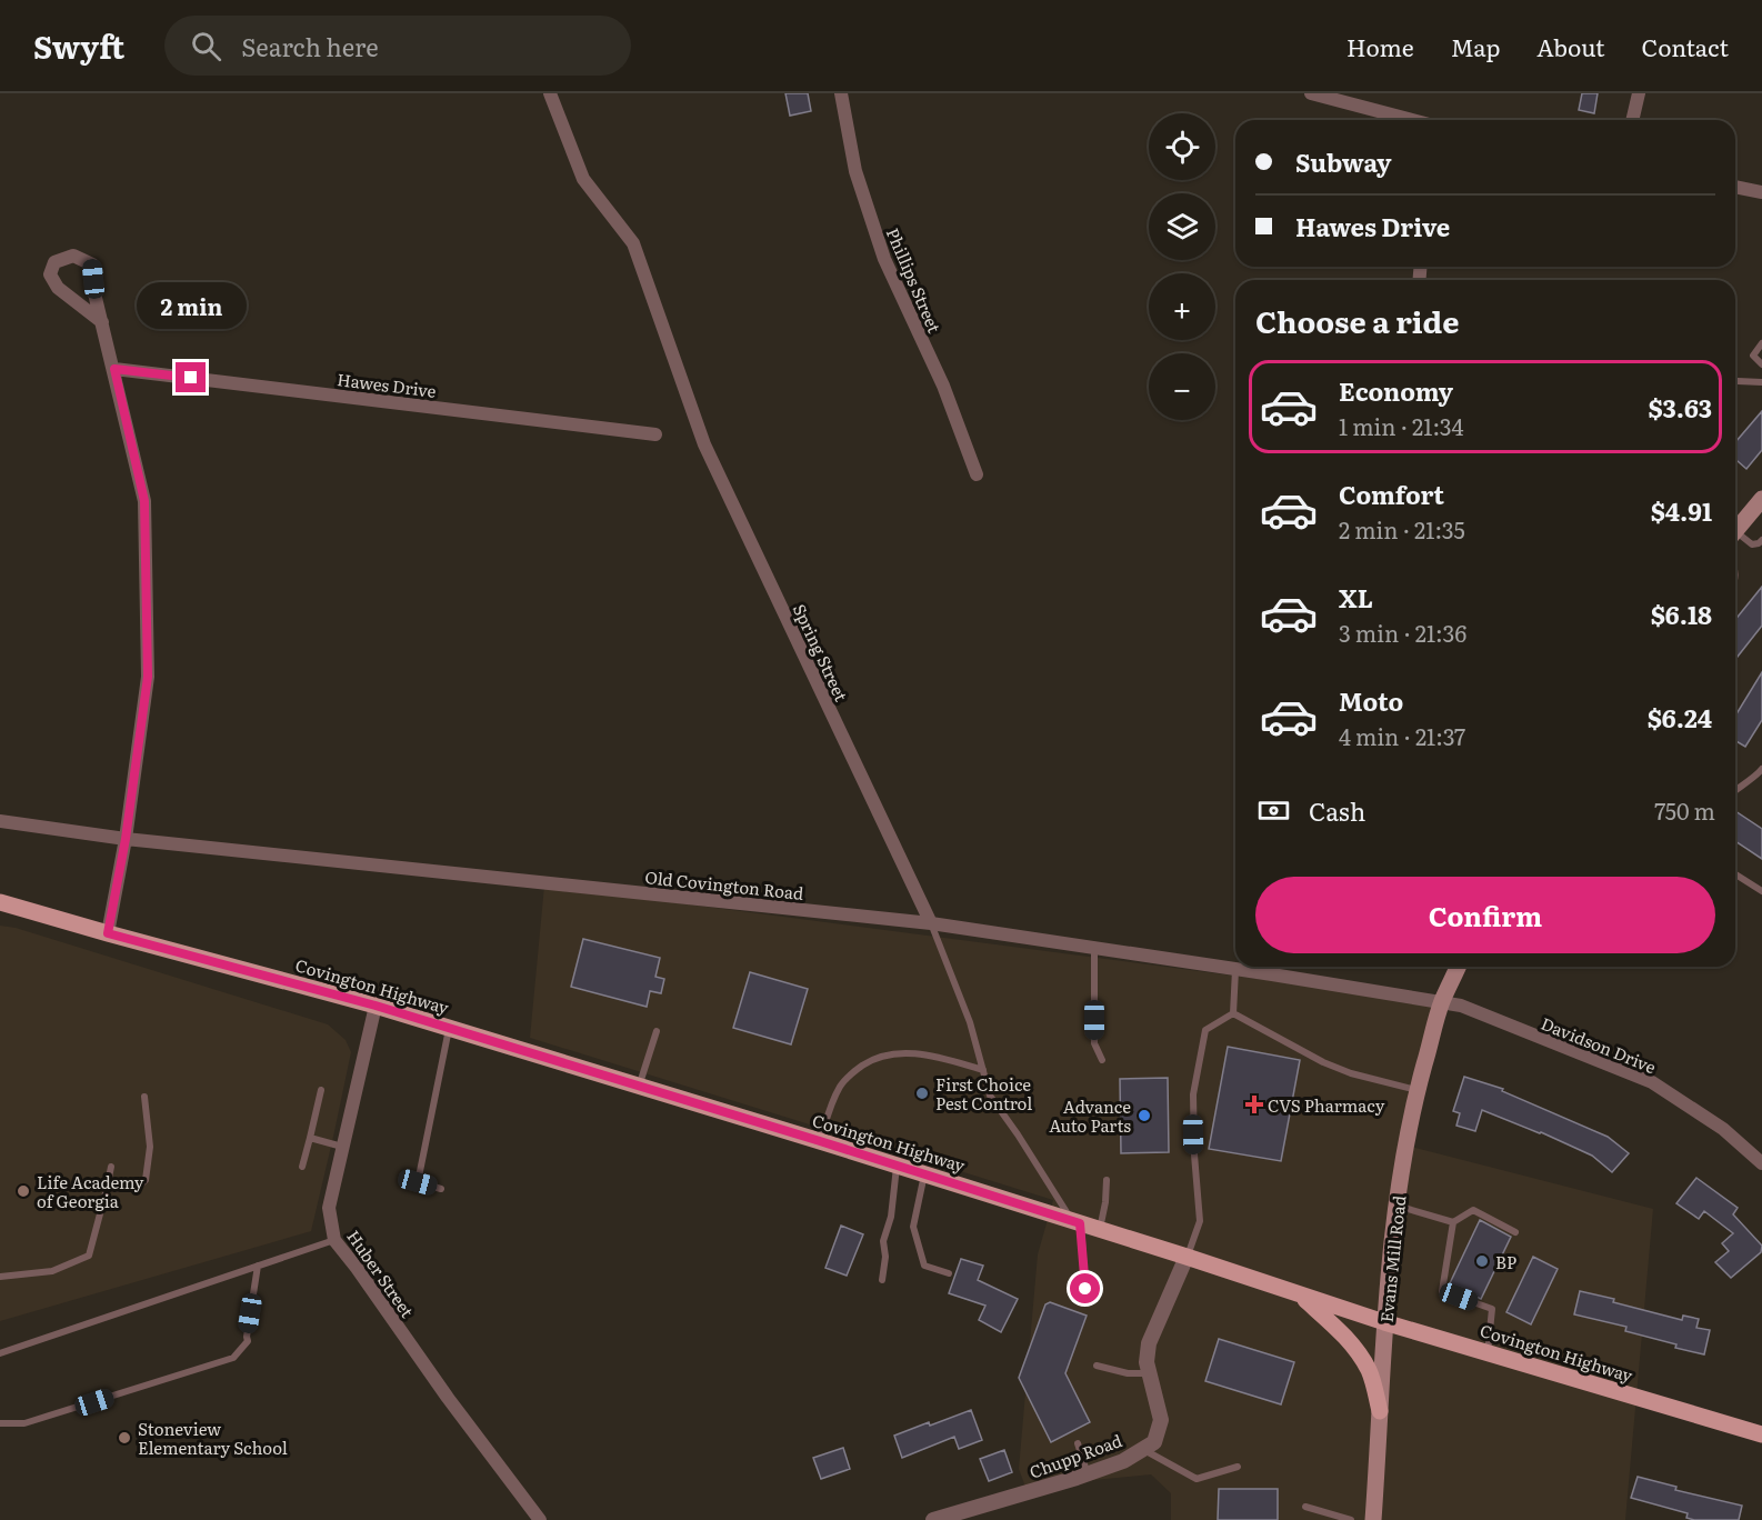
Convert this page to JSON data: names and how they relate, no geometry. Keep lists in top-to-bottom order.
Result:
{
  "streets": {
    "main road": ["Covington Highway", "Evans Mill Road"],
    "street": [
      "Phillips Street",
      "Hawes Drive",
      "Spring Street",
      "Old Covington Road",
      "Davidson Drive",
      "Huber Street",
      "Chupp Road"
    ]
  },
  "crossings": [
    ["Spring Street", "Old Covington Road"],
    ["Spring Street", "Covington Highway"],
    ["Old Covington Road", "Davidson Drive"],
    ["Old Covington Road", "Evans Mill Road"],
    ["Covington Highway", "Evans Mill Road"],
    ["Covington Highway", "Huber Street"],
    ["Covington Highway", "Chupp Road"],
    ["Davidson Drive", "Evans Mill Road"]
  ],
  "places": {
    "other": [
      "First Choice Pest Control",
      "Advance Auto Parts",
      "Life Academy of Georgia",
      "BP",
      "Stoneview Elementary School"
    ],
    "health": ["CVS Pharmacy"]
  },
  "page": {
    "header": "Swyft",
    "search": "Search here",
    "nav": [
      "Home",
      "Map",
      "About",
      "Contact"
    ],
    "map_buttons": ["+", "−"],
    "banner": ["Subway", "Hawes Drive"],
    "heading": "Choose a ride",
    "bubble": "2 min",
    "list": [
      {
        "name": "Economy",
        "note": "1 min · 21:34",
        "value": "$3.63"
      },
      {
        "name": "Comfort",
        "note": "2 min · 21:35",
        "value": "$4.91"
      },
      {
        "name": "XL",
        "note": "3 min · 21:36",
        "value": "$6.18"
      },
      {
        "name": "Moto",
        "note": "4 min · 21:37",
        "value": "$6.24"
      }
    ],
    "pay": ["Cash", "750 m"],
    "buttons": "Confirm"
  }
}
